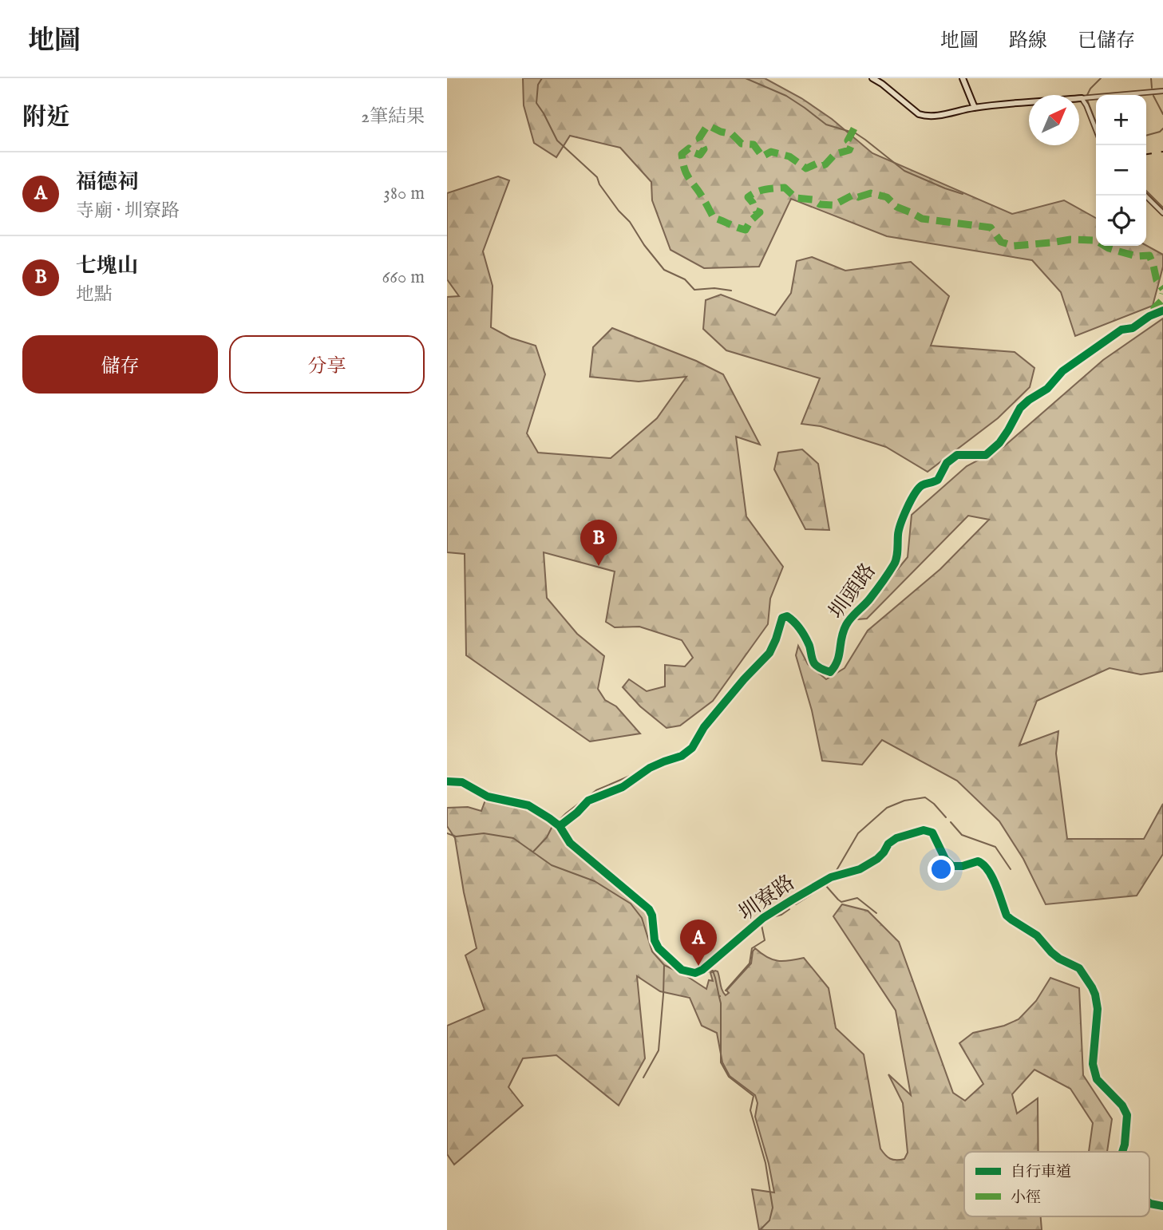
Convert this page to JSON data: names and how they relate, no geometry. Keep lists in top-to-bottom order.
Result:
{
  "streets": {
    "street": ["圳頭路", "圳寮路"]
  },
  "crossings": [
    ["圳頭路", "圳寮路"]
  ],
  "legend": ["自行車道", "小徑"],
  "north": "top right",
  "page": {
    "header": "地圖",
    "nav": ["地圖", "路線", "已儲存"],
    "heading": ["附近", "2筆結果"],
    "map_buttons": ["+", "−"],
    "list": [
      {
        "mark": "A",
        "name": "福德祠",
        "note": "寺廟 · 圳寮路",
        "value": "380 m"
      },
      {
        "mark": "B",
        "name": "七塊山",
        "note": "地點",
        "value": "660 m"
      }
    ],
    "buttons": ["儲存", "分享"],
    "pins": ["B", "A"]
  }
}
